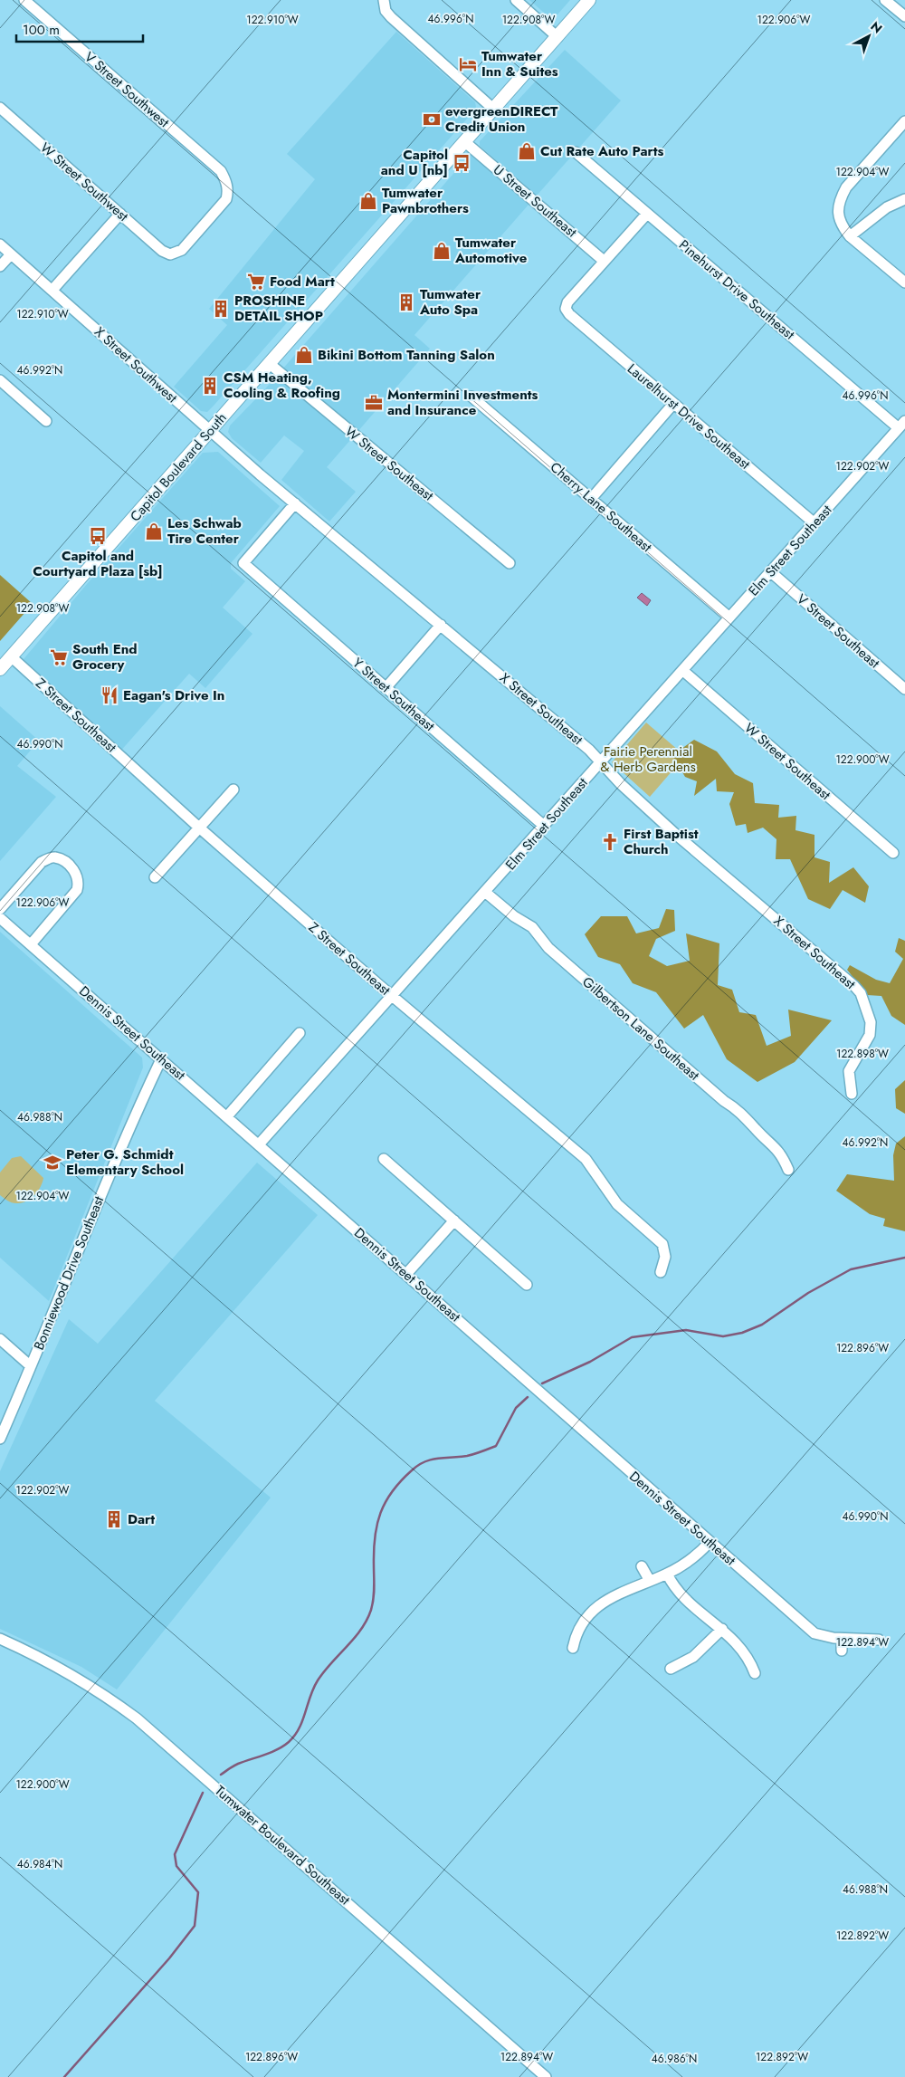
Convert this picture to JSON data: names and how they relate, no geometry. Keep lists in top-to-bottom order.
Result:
{
  "streets": {
    "main road": ["Capitol Boulevard South"],
    "street": [
      "V Street Southwest",
      "W Street Southwest",
      "U Street Southeast",
      "Pinehurst Drive Southeast",
      "X Street Southwest",
      "Laurelhurst Drive Southeast",
      "W Street Southeast",
      "Cherry Lane Southeast",
      "Elm Street Southeast",
      "V Street Southeast",
      "Y Street Southeast",
      "X Street Southeast",
      "Z Street Southeast",
      "Gilbertson Lane Southeast",
      "Dennis Street Southeast",
      "Bonniewood Drive Southeast",
      "Tumwater Boulevard Southeast"
    ]
  },
  "crossings": [
    ["V Street Southwest", "W Street Southwest"],
    ["U Street Southeast", "Laurelhurst Drive Southeast"],
    ["U Street Southeast", "Capitol Boulevard South"],
    ["Pinehurst Drive Southeast", "Elm Street Southeast"],
    ["X Street Southwest", "Capitol Boulevard South"],
    ["X Street Southwest", "X Street Southeast"],
    ["Laurelhurst Drive Southeast", "Elm Street Southeast"],
    ["W Street Southeast", "Capitol Boulevard South"],
    ["W Street Southeast", "Elm Street Southeast"],
    ["Capitol Boulevard South", "X Street Southeast"],
    ["Capitol Boulevard South", "Z Street Southeast"],
    ["Cherry Lane Southeast", "Elm Street Southeast"],
    ["Elm Street Southeast", "V Street Southeast"],
    ["Elm Street Southeast", "Y Street Southeast"],
    ["Elm Street Southeast", "X Street Southeast"],
    ["Elm Street Southeast", "Z Street Southeast"],
    ["Elm Street Southeast", "Gilbertson Lane Southeast"],
    ["Elm Street Southeast", "Dennis Street Southeast"],
    ["Y Street Southeast", "X Street Southeast"],
    ["Dennis Street Southeast", "Bonniewood Drive Southeast"]
  ],
  "parks": ["Fairie Perennial & Herb Gardens"],
  "places": {
    "hotel": ["Tumwater Inn & Suites"],
    "bank": ["evergreenDIRECT Credit Union"],
    "shop": [
      "Cut Rate Auto Parts",
      "Tumwater Pawnbrothers",
      "Tumwater Automotive",
      "Bikini Bottom Tanning Salon",
      "Les Schwab Tire Center"
    ],
    "bus stop": ["Capitol and U [nb]", "Capitol and Courtyard Plaza [sb]"],
    "supermarket": ["Food Mart", "South End Grocery"],
    "building": [
      "Tumwater Auto Spa",
      "PROSHINE DETAIL SHOP",
      "CSM Heating, Cooling & Roofing",
      "Dart"
    ],
    "office": ["Montermini Investments and Insurance"],
    "restaurant": ["Eagan's Drive In"],
    "church": ["First Baptist Church"],
    "school or university": ["Peter G. Schmidt Elementary School"]
  },
  "scale_bar": "100 m",
  "north": "top right",
  "coordinates": [
    "46.996°N",
    "122.908°W",
    "122.910°W",
    "122.906°W",
    "122.904°W",
    "46.992°N",
    "122.902°W",
    "46.990°N",
    "122.900°W",
    "122.898°W",
    "46.988°N",
    "122.896°W",
    "122.894°W",
    "46.984°N",
    "122.892°W",
    "46.986°N"
  ]
}
